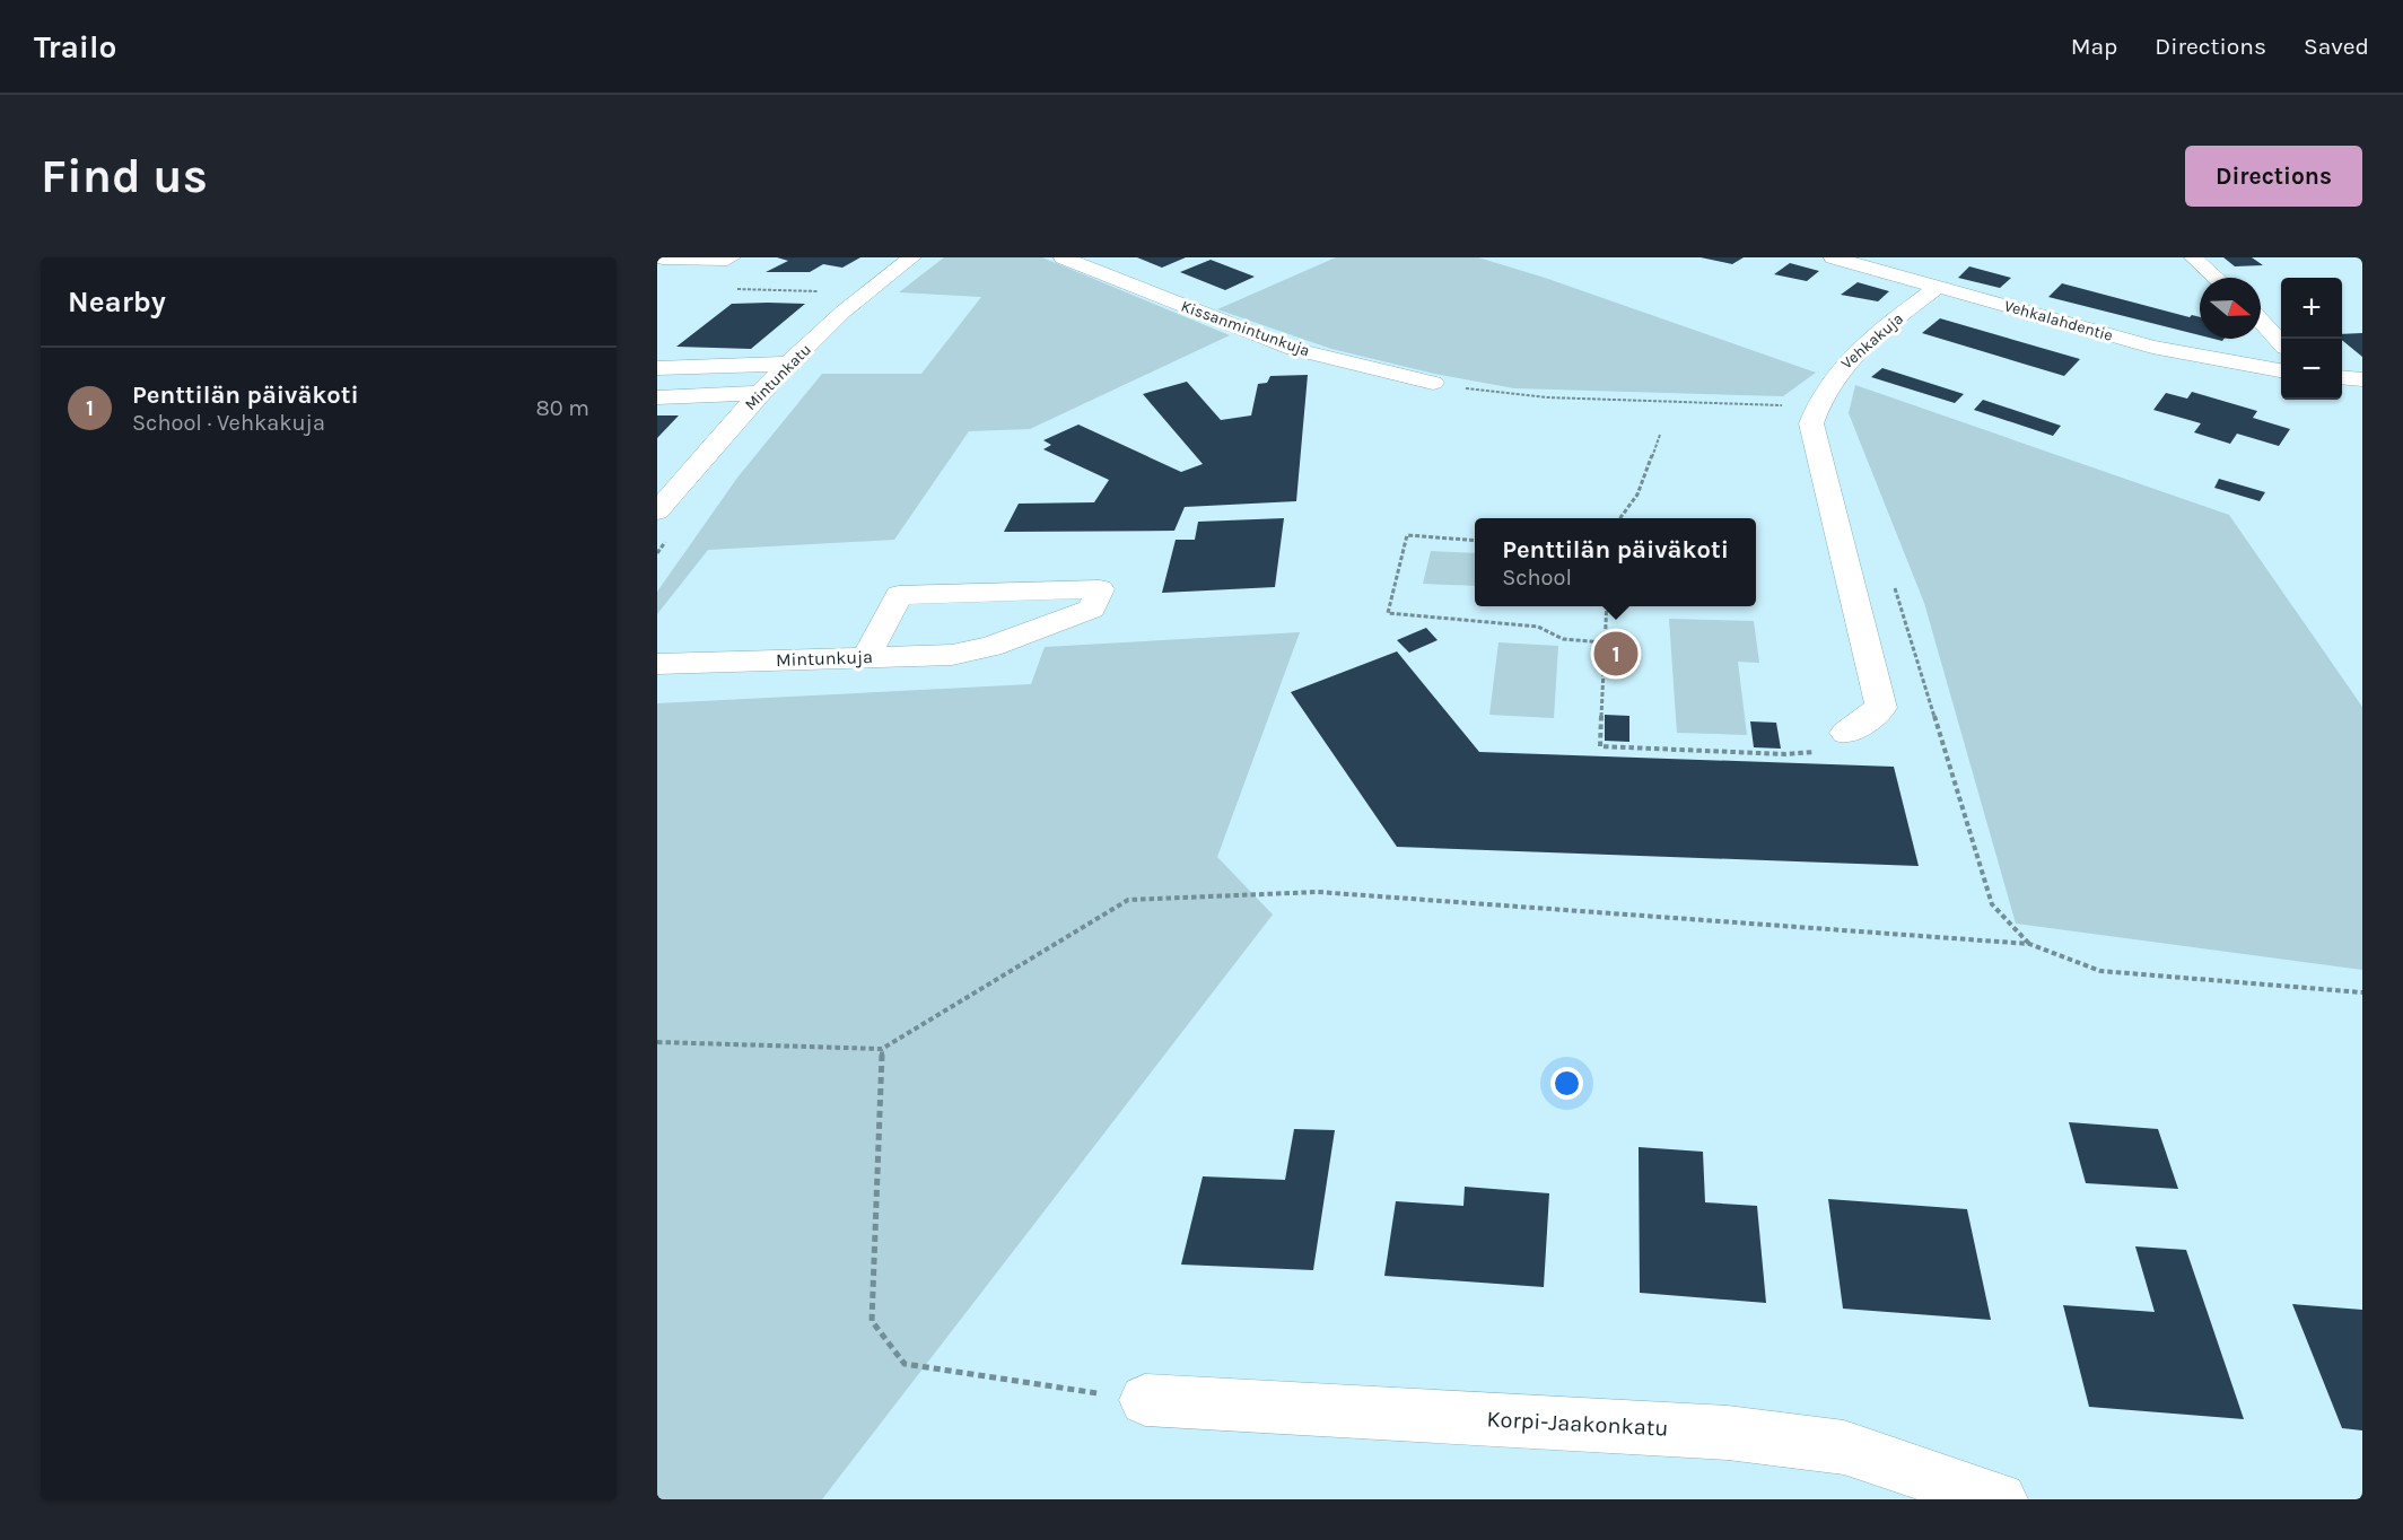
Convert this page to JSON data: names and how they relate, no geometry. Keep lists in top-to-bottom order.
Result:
{
  "streets": {
    "street": [
      "Vehkalahdentie",
      "Kissanmintunkuja",
      "Vehkakuja",
      "Mintunkatu",
      "Mintunkuja",
      "Korpi-Jaakonkatu"
    ]
  },
  "crossings": [
    ["Vehkalahdentie", "Vehkakuja"]
  ],
  "north": "right",
  "page": {
    "header": "Trailo",
    "nav": ["Map", "Directions", "Saved"],
    "buttons": "Directions",
    "title": "Find us",
    "heading": "Nearby",
    "map_buttons": ["+", "−"],
    "list": [
      {
        "mark": "1",
        "name": "Penttilän päiväkoti",
        "note": "School · Vehkakuja",
        "value": "80 m"
      }
    ],
    "popup": ["Penttilän päiväkoti", "School"],
    "pins": "1"
  }
}
